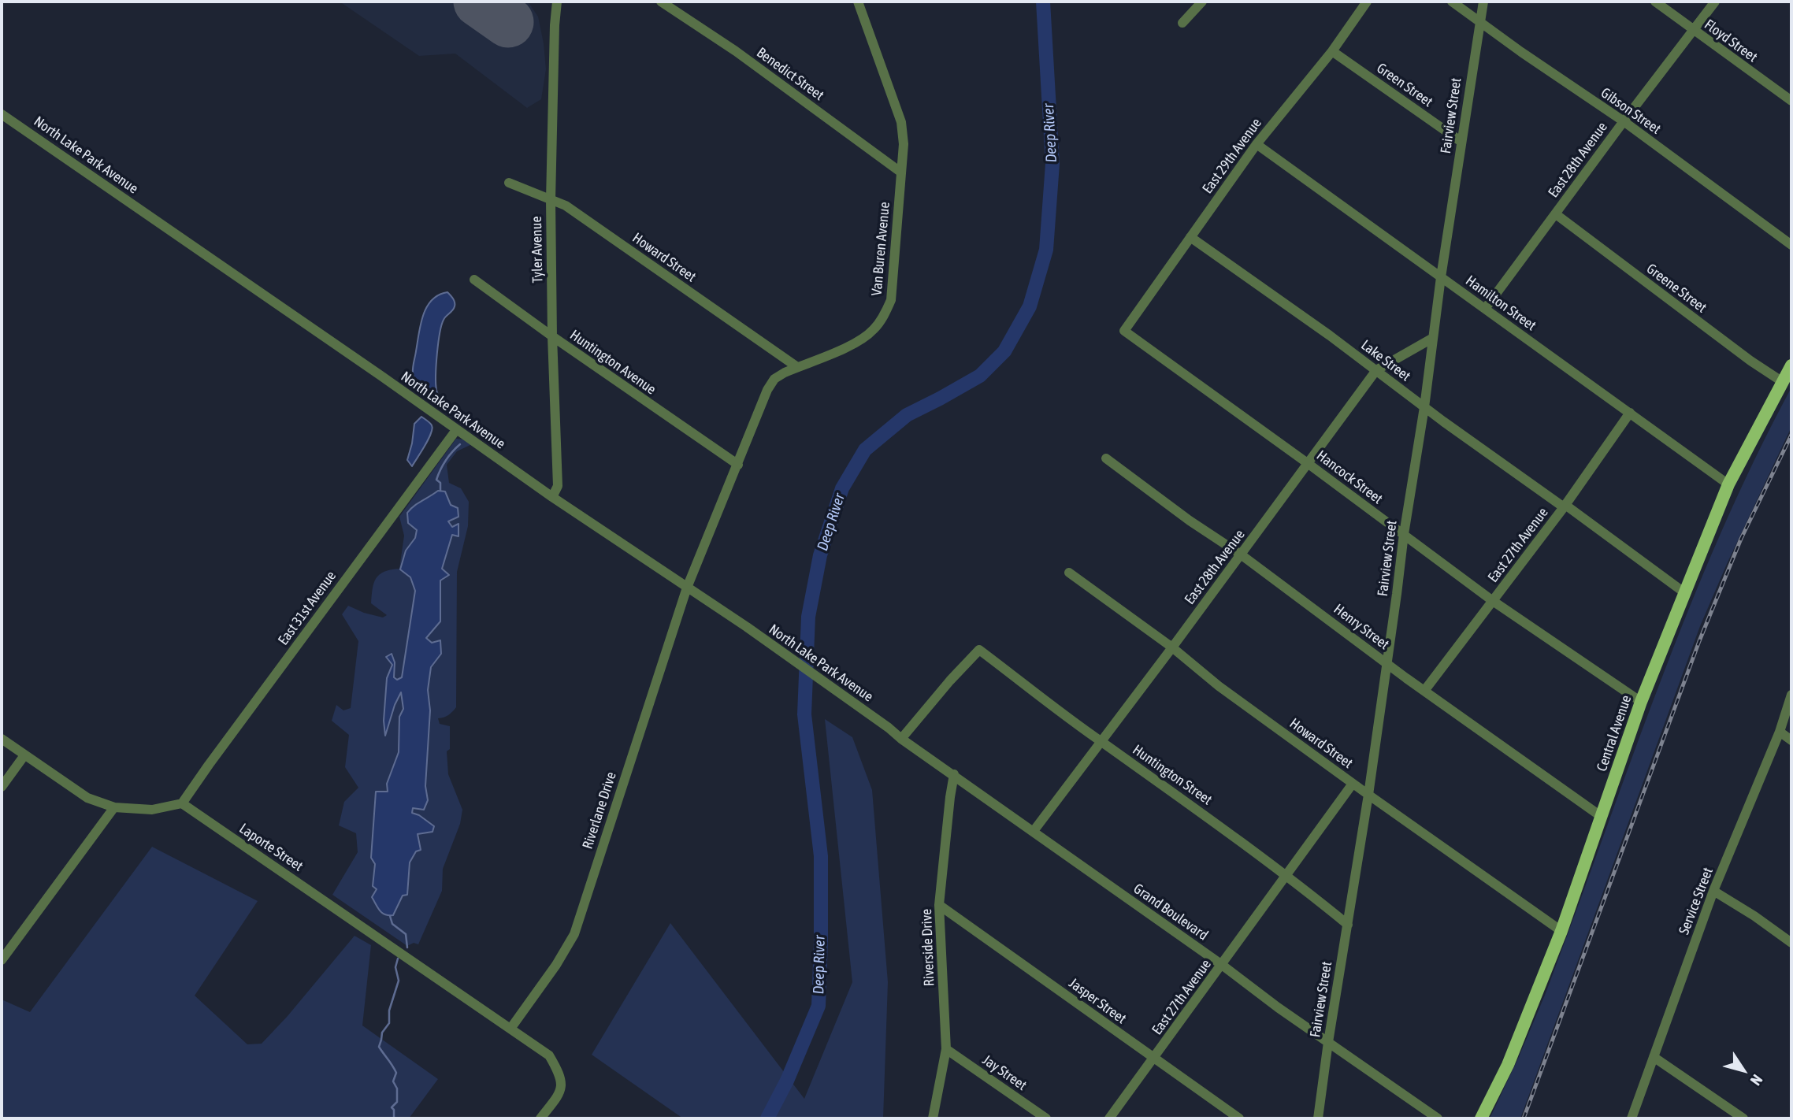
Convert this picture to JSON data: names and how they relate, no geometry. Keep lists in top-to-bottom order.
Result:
{
  "streets": {
    "main road": ["Central Avenue"],
    "street": [
      "Floyd Street",
      "Benedict Street",
      "Green Street",
      "Gibson Street",
      "Fairview Street",
      "North Lake Park Avenue",
      "East 29th Avenue",
      "East 28th Avenue",
      "Van Buren Avenue",
      "Tyler Avenue",
      "Howard Street",
      "Greene Street",
      "Hamilton Street",
      "Lake Street",
      "Huntington Avenue",
      "Hancock Street",
      "East 27th Avenue",
      "East 31st Avenue",
      "Henry Street",
      "Huntington Street",
      "Riverlane Drive",
      "Laporte Street",
      "Service Street",
      "Grand Boulevard",
      "Riverside Drive",
      "Jasper Street",
      "Jay Street"
    ]
  },
  "crossings": [
    ["Floyd Street", "East 28th Avenue"],
    ["Benedict Street", "Van Buren Avenue"],
    ["Green Street", "Fairview Street"],
    ["Green Street", "East 29th Avenue"],
    ["Gibson Street", "Fairview Street"],
    ["Gibson Street", "East 28th Avenue"],
    ["Fairview Street", "East 28th Avenue"],
    ["Fairview Street", "Howard Street"],
    ["Fairview Street", "Hamilton Street"],
    ["Fairview Street", "Lake Street"],
    ["Fairview Street", "Hancock Street"],
    ["Fairview Street", "Henry Street"],
    ["Fairview Street", "Huntington Street"],
    ["Fairview Street", "Grand Boulevard"],
    ["North Lake Park Avenue", "Van Buren Avenue"],
    ["North Lake Park Avenue", "Tyler Avenue"],
    ["North Lake Park Avenue", "East 31st Avenue"],
    ["North Lake Park Avenue", "Riverlane Drive"],
    ["North Lake Park Avenue", "Grand Boulevard"],
    ["East 29th Avenue", "Hamilton Street"],
    ["East 29th Avenue", "Lake Street"],
    ["East 29th Avenue", "Hancock Street"],
    ["East 28th Avenue", "Howard Street"],
    ["East 28th Avenue", "Greene Street"],
    ["East 28th Avenue", "Hamilton Street"],
    ["East 28th Avenue", "Lake Street"],
    ["East 28th Avenue", "Hancock Street"],
    ["East 28th Avenue", "Henry Street"],
    ["East 28th Avenue", "Huntington Street"],
    ["East 28th Avenue", "Grand Boulevard"],
    ["Van Buren Avenue", "Howard Street"],
    ["Van Buren Avenue", "Huntington Avenue"],
    ["Van Buren Avenue", "Riverlane Drive"],
    ["Tyler Avenue", "Howard Street"],
    ["Tyler Avenue", "Huntington Avenue"],
    ["Howard Street", "East 27th Avenue"],
    ["Howard Street", "Central Avenue"],
    ["Greene Street", "Central Avenue"],
    ["Hamilton Street", "East 27th Avenue"],
    ["Hamilton Street", "Central Avenue"],
    ["Lake Street", "East 27th Avenue"],
    ["Lake Street", "Central Avenue"],
    ["Hancock Street", "East 27th Avenue"],
    ["Hancock Street", "Central Avenue"],
    ["East 27th Avenue", "Henry Street"],
    ["East 27th Avenue", "Huntington Street"],
    ["East 27th Avenue", "Grand Boulevard"],
    ["East 27th Avenue", "Jasper Street"],
    ["East 31st Avenue", "Laporte Street"],
    ["Henry Street", "Central Avenue"],
    ["Huntington Street", "Grand Boulevard"],
    ["Riverlane Drive", "Laporte Street"],
    ["Grand Boulevard", "Riverside Drive"],
    ["Riverside Drive", "Jasper Street"],
    ["Riverside Drive", "Jay Street"]
  ],
  "water": ["Deep River"],
  "north": "bottom right"
}
